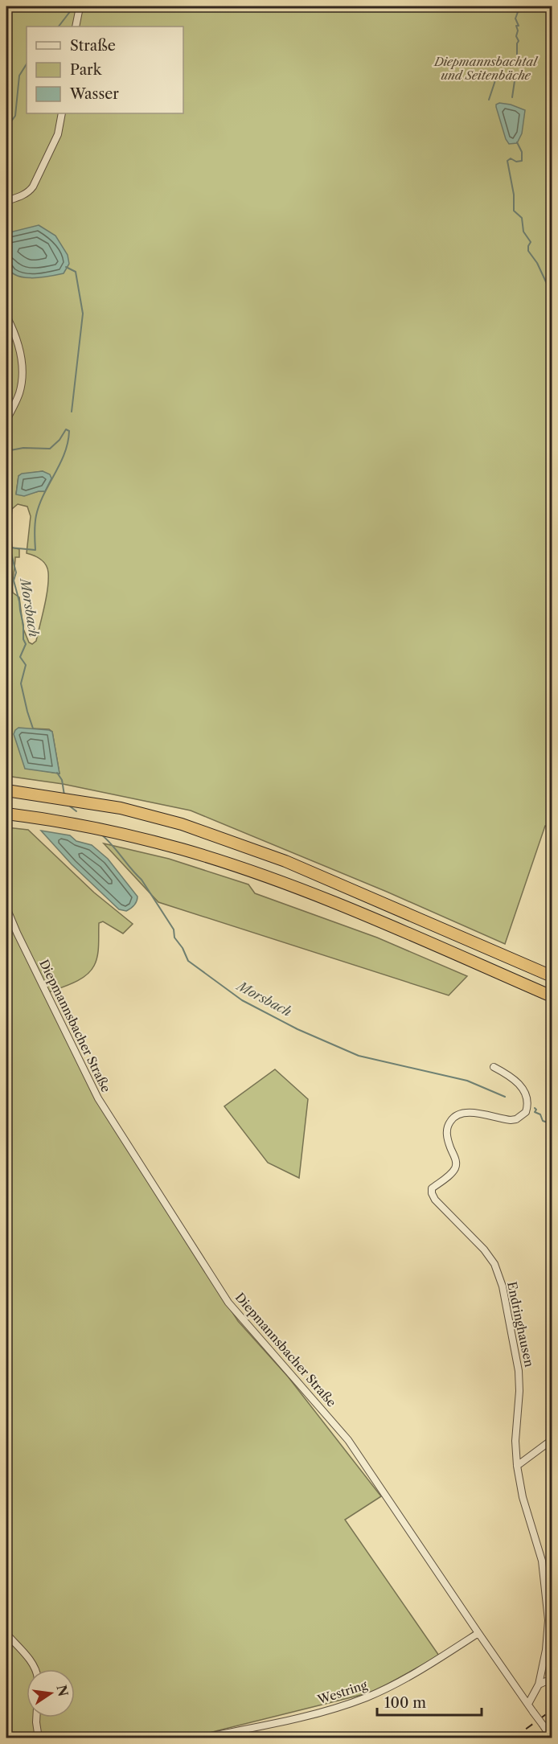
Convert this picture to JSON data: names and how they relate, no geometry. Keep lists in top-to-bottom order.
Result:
{
  "streets": {
    "street": ["Diepmannsbacher Straße", "Endringhausen", "Westring"]
  },
  "crossings": [
    ["Diepmannsbacher Straße", "Westring"]
  ],
  "water": ["Morsbach"],
  "parks": ["Diepmannsbachtal und Seitenbäche"],
  "legend": ["Straße", "Park", "Wasser"],
  "scale_bar": "100 m",
  "north": "right"
}
